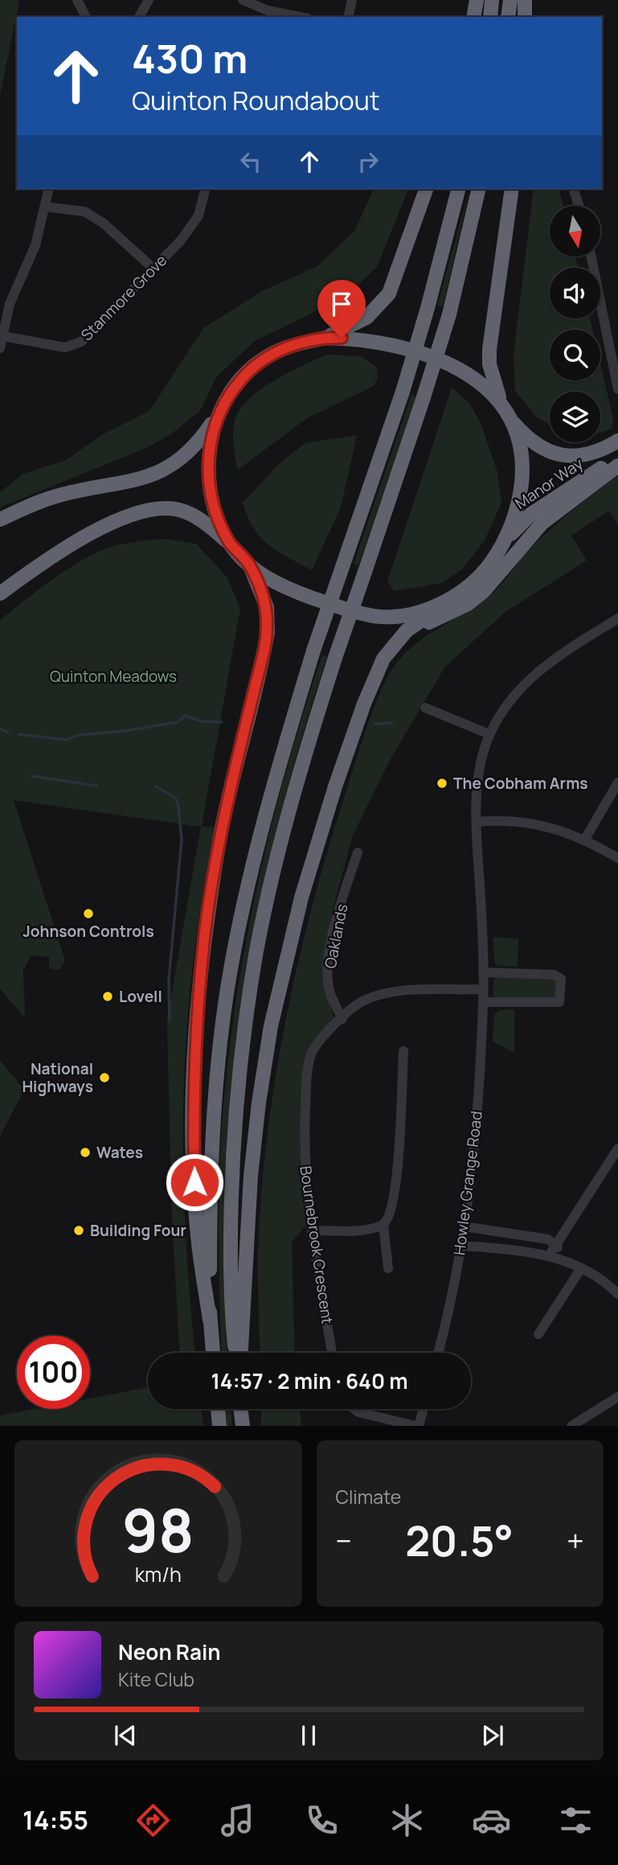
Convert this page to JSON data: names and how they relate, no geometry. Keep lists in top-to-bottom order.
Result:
{
  "streets": {
    "highway": ["Manor Way"],
    "street": [
      "Stanmore Grove",
      "Oaklands",
      "Howley Grange Road",
      "Bournebrook Crescent"
    ]
  },
  "crossings": [
    ["Oaklands", "Bournebrook Crescent"],
    ["Howley Grange Road", "Bournebrook Crescent"]
  ],
  "parks": ["Quinton Meadows"],
  "places": [
    "The Cobham Arms",
    "Johnson Controls",
    "Lovell",
    "National Highways",
    "Wates",
    "Building Four"
  ],
  "north": "bottom",
  "page": {
    "turn": ["430 m", "Quinton Roundabout"],
    "limit": "100",
    "trip": "14:57 · 2 min · 640 m",
    "tile": "Climate",
    "heat": ["−", "20.5°", "+"],
    "song": ["Neon Rain", "Kite Club"],
    "tabs": "14:55",
    "gauge": ["98", "km/h"]
  }
}
